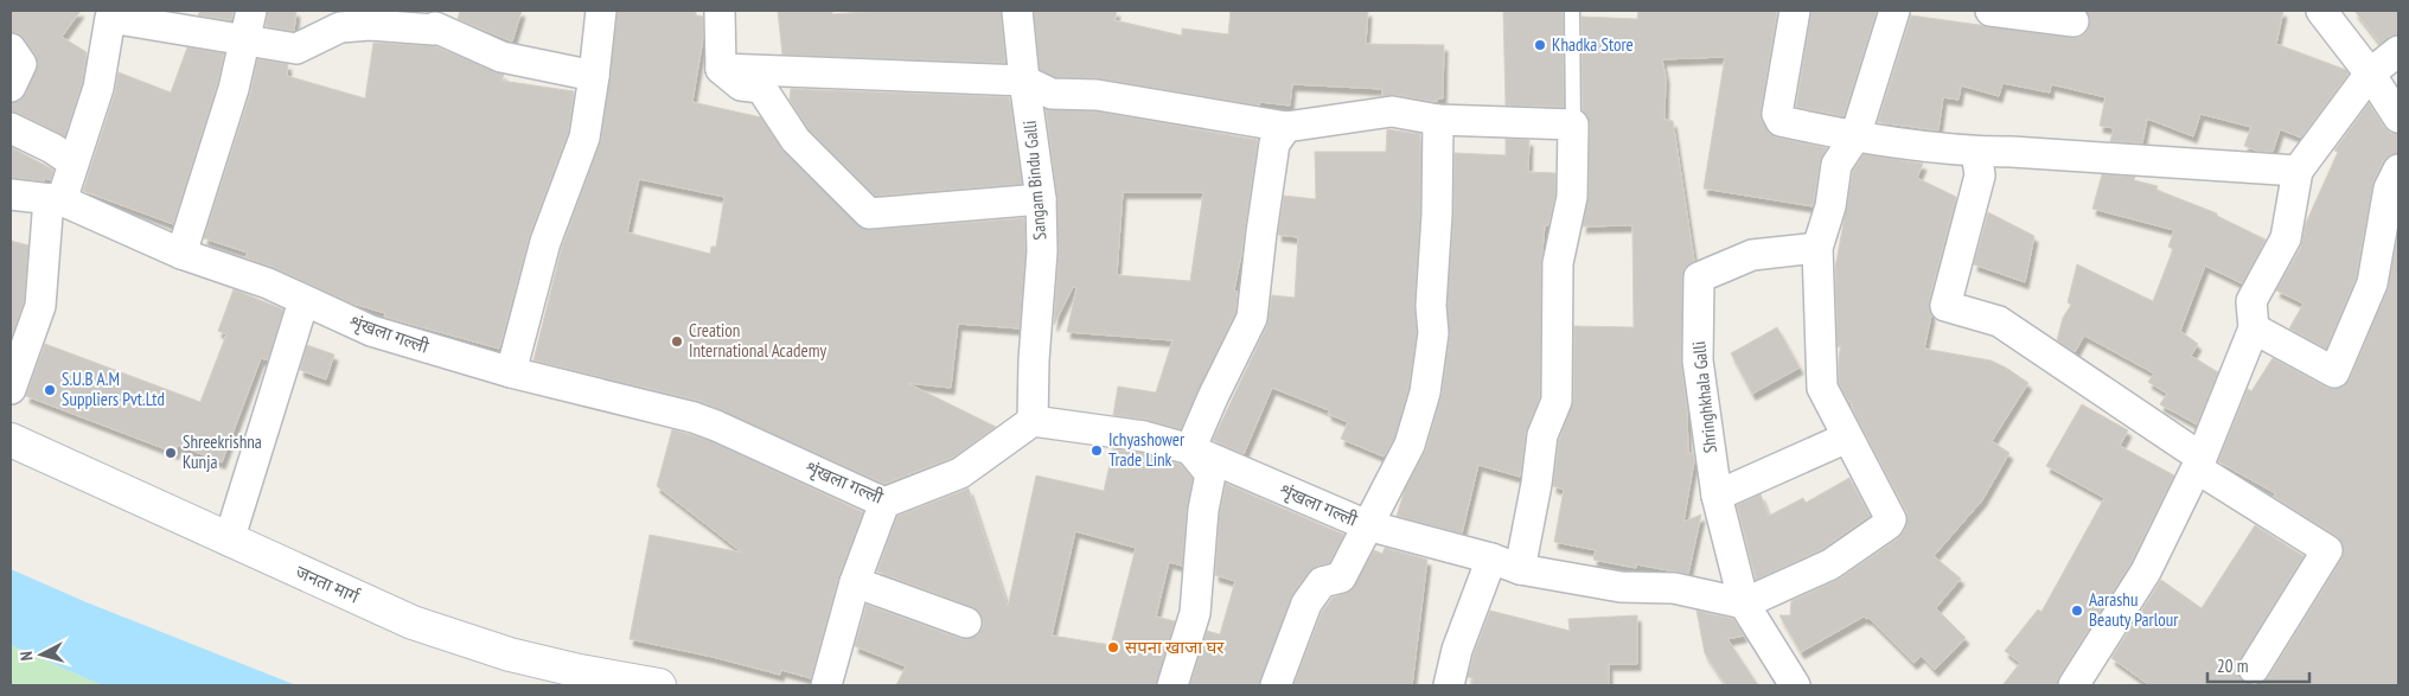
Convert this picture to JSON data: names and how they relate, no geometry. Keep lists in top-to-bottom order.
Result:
{
  "streets": {
    "main road": ["जनता मार्ग"],
    "street": ["Sangam Bindu Galli", "शृंखला गल्ली", "Shringhkhala Galli"]
  },
  "crossings": [
    ["Sangam Bindu Galli", "शृंखला गल्ली"],
    ["शृंखला गल्ली", "Shringhkhala Galli"]
  ],
  "places": [
    "Khadka Store",
    "Creation International Academy",
    "S.U.B A.M Suppliers Pvt.Ltd",
    "Ichyashower Trade Link",
    "Shreekrishna Kunja",
    "Aarashu Beauty Parlour",
    "सपना खाजा घर"
  ],
  "scale_bar": "20 m",
  "north": "left"
}
